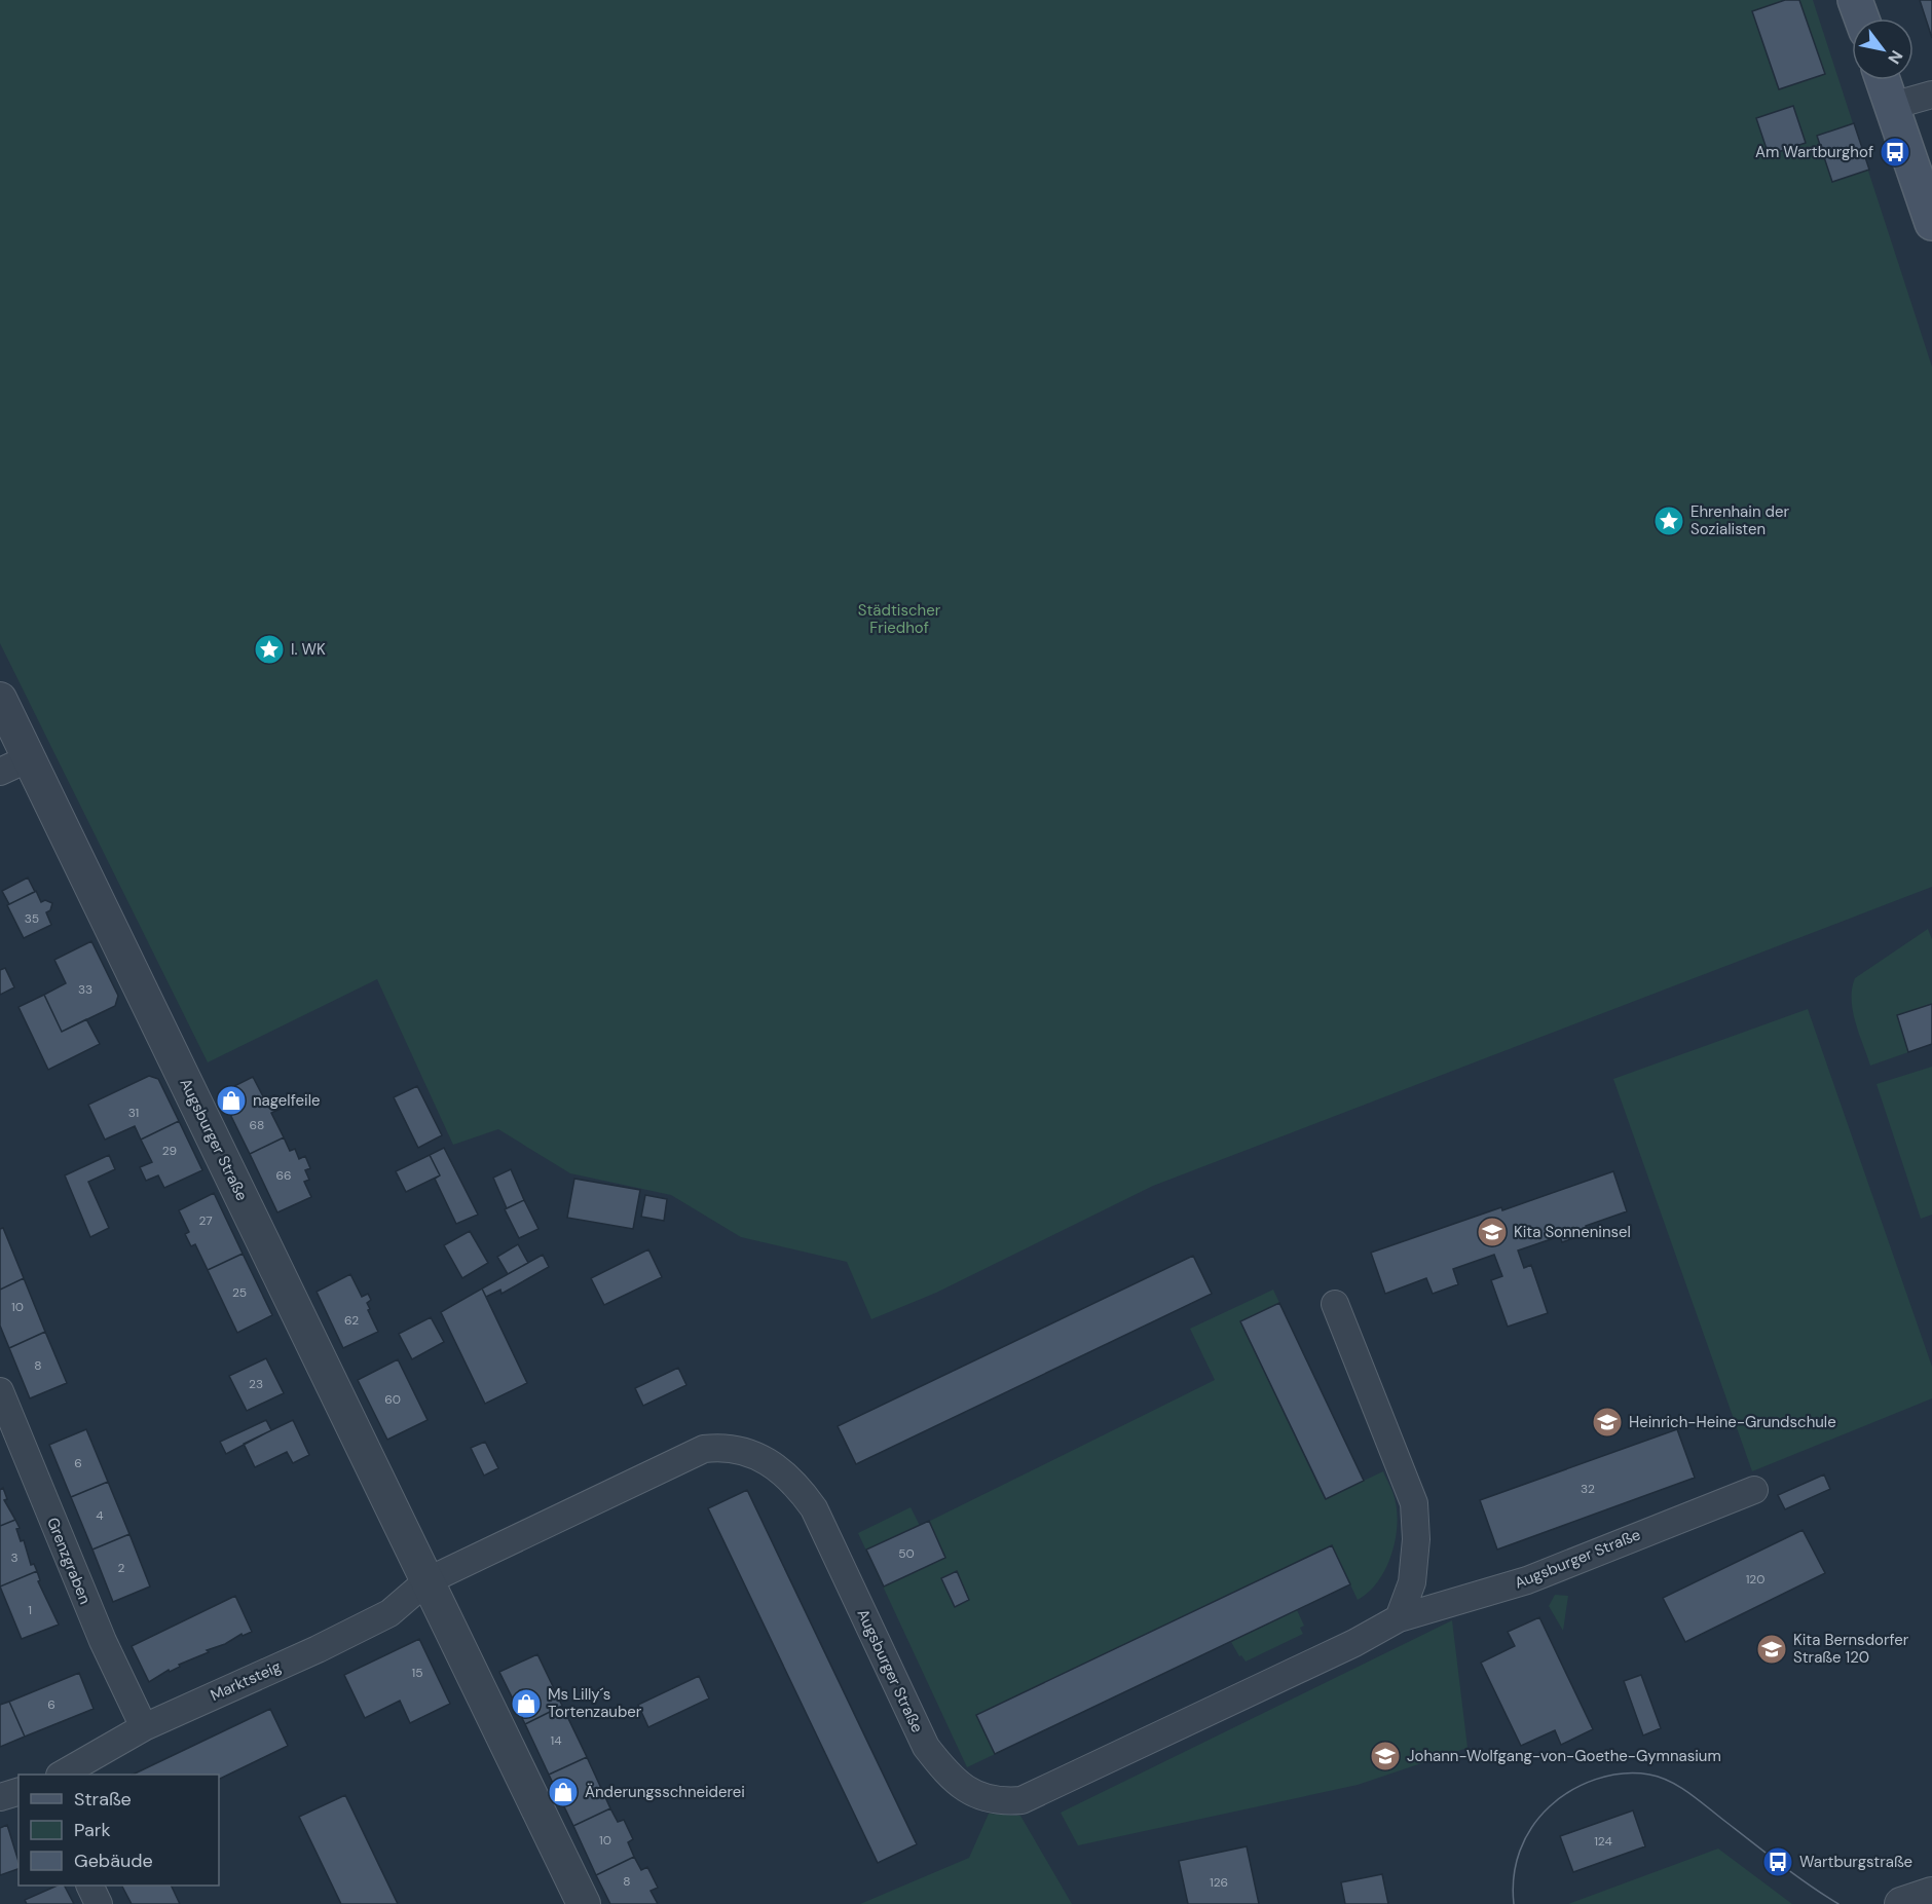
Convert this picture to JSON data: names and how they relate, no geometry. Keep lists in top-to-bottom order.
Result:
{
  "streets": {
    "street": ["Augsburger Straße", "Grenzgraben", "Marktsteig"]
  },
  "crossings": [
    ["Augsburger Straße", "Marktsteig"],
    ["Grenzgraben", "Marktsteig"]
  ],
  "parks": ["Städtischer Friedhof"],
  "places": {
    "bus stop": ["Am Wartburghof", "Wartburgstraße"],
    "place": ["Ehrenhain der Sozialisten", "I. WK"],
    "shop": ["nagelfeile", "Ms Lilly´s Tortenzauber", "Änderungsschneiderei"],
    "school or university": [
      "Kita Sonneninsel",
      "Heinrich-Heine-Grundschule",
      "Kita Bernsdorfer Straße 120",
      "Johann-Wolfgang-von-Goethe-Gymnasium"
    ]
  },
  "house_numbers": [
    "35",
    "33",
    "31",
    "68",
    "29",
    "66",
    "27",
    "25",
    "10",
    "62",
    "8",
    "23",
    "60",
    "6",
    "32",
    "4",
    "50",
    "3",
    "2",
    "120",
    "1",
    "15",
    "6",
    "14",
    "10",
    "124",
    "8",
    "126"
  ],
  "legend": ["Straße", "Park", "Gebäude"],
  "north": "bottom right"
}
